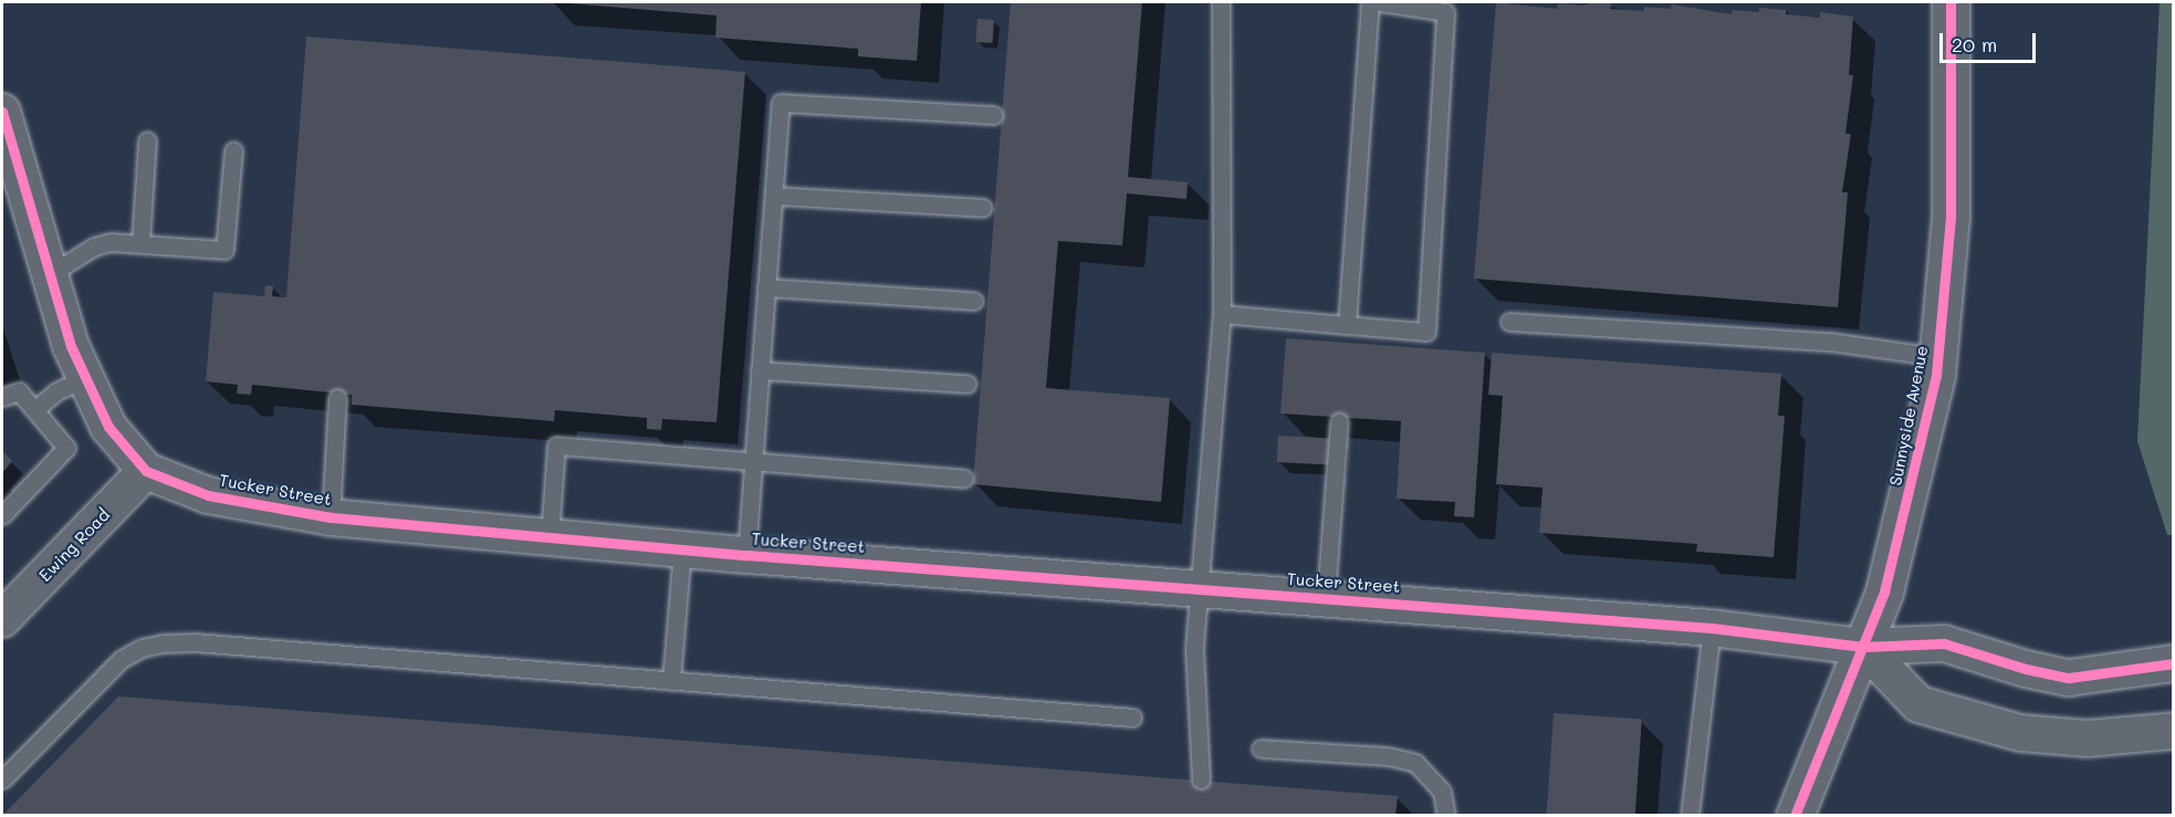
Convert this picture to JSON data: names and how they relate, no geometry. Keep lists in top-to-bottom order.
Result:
{
  "streets": {
    "street": ["Sunnyside Avenue", "Tucker Street", "Ewing Road"]
  },
  "crossings": [
    ["Sunnyside Avenue", "Tucker Street"],
    ["Tucker Street", "Ewing Road"]
  ],
  "scale_bar": "20 m"
}
